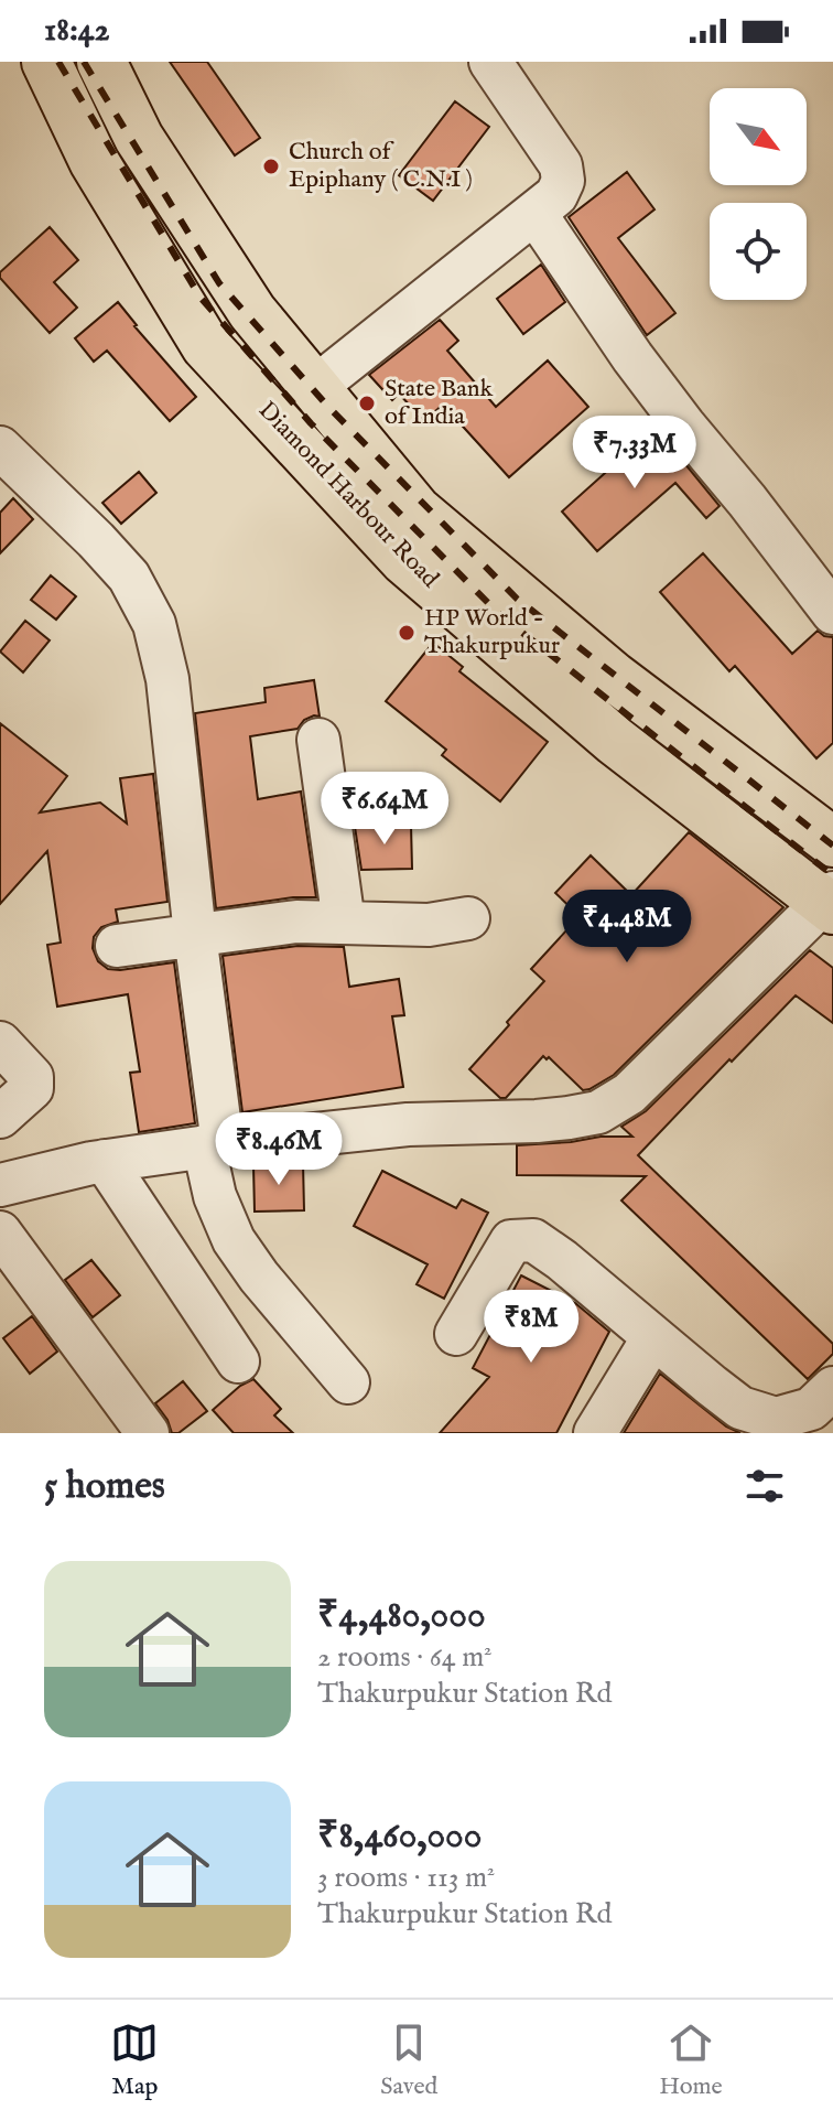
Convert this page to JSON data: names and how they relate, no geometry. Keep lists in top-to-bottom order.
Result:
{
  "streets": {
    "highway": ["Diamond Harbour Road"]
  },
  "places": ["Church of Epiphany ( C.N.I )", "State Bank of India", "HP World - Thakurpukur"],
  "north": "bottom right",
  "page": {
    "status": "18:42",
    "price": [
      "₹7.33M",
      "₹6.64M",
      "₹4.48M",
      "₹8.46M",
      "₹8M"
    ],
    "heading": "5 homes",
    "list": [
      {
        "name": "₹4,480,000",
        "note": "2 rooms · 64 m² · Thakurpukur Station Rd"
      },
      {
        "name": "₹8,460,000",
        "note": "3 rooms · 113 m² · Thakurpukur Station Rd"
      }
    ],
    "tabs": ["Map", "Saved", "Home"]
  }
}
